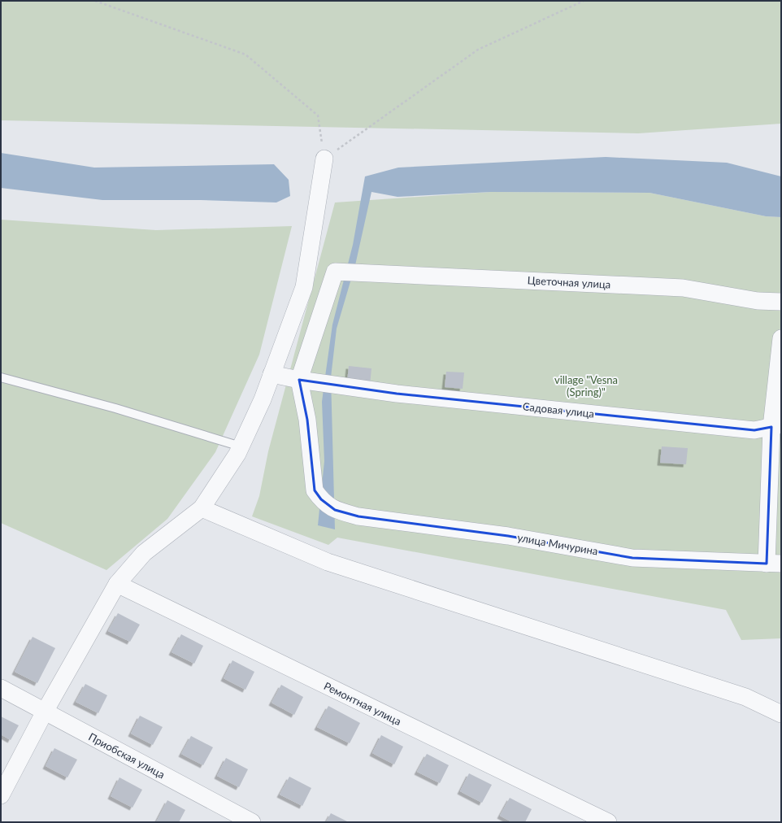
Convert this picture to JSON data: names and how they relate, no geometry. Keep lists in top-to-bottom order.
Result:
{
  "streets": {
    "street": [
      "Цветочная улица",
      "Садовая улица",
      "улица Мичурина",
      "Ремонтная улица",
      "Приобская улица"
    ]
  },
  "crossings": [
    ["Цветочная улица", "Садовая улица"],
    ["Цветочная улица", "улица Мичурина"],
    ["Садовая улица", "улица Мичурина"]
  ],
  "parks": ["village \"Vesna (Spring)\""]
}
